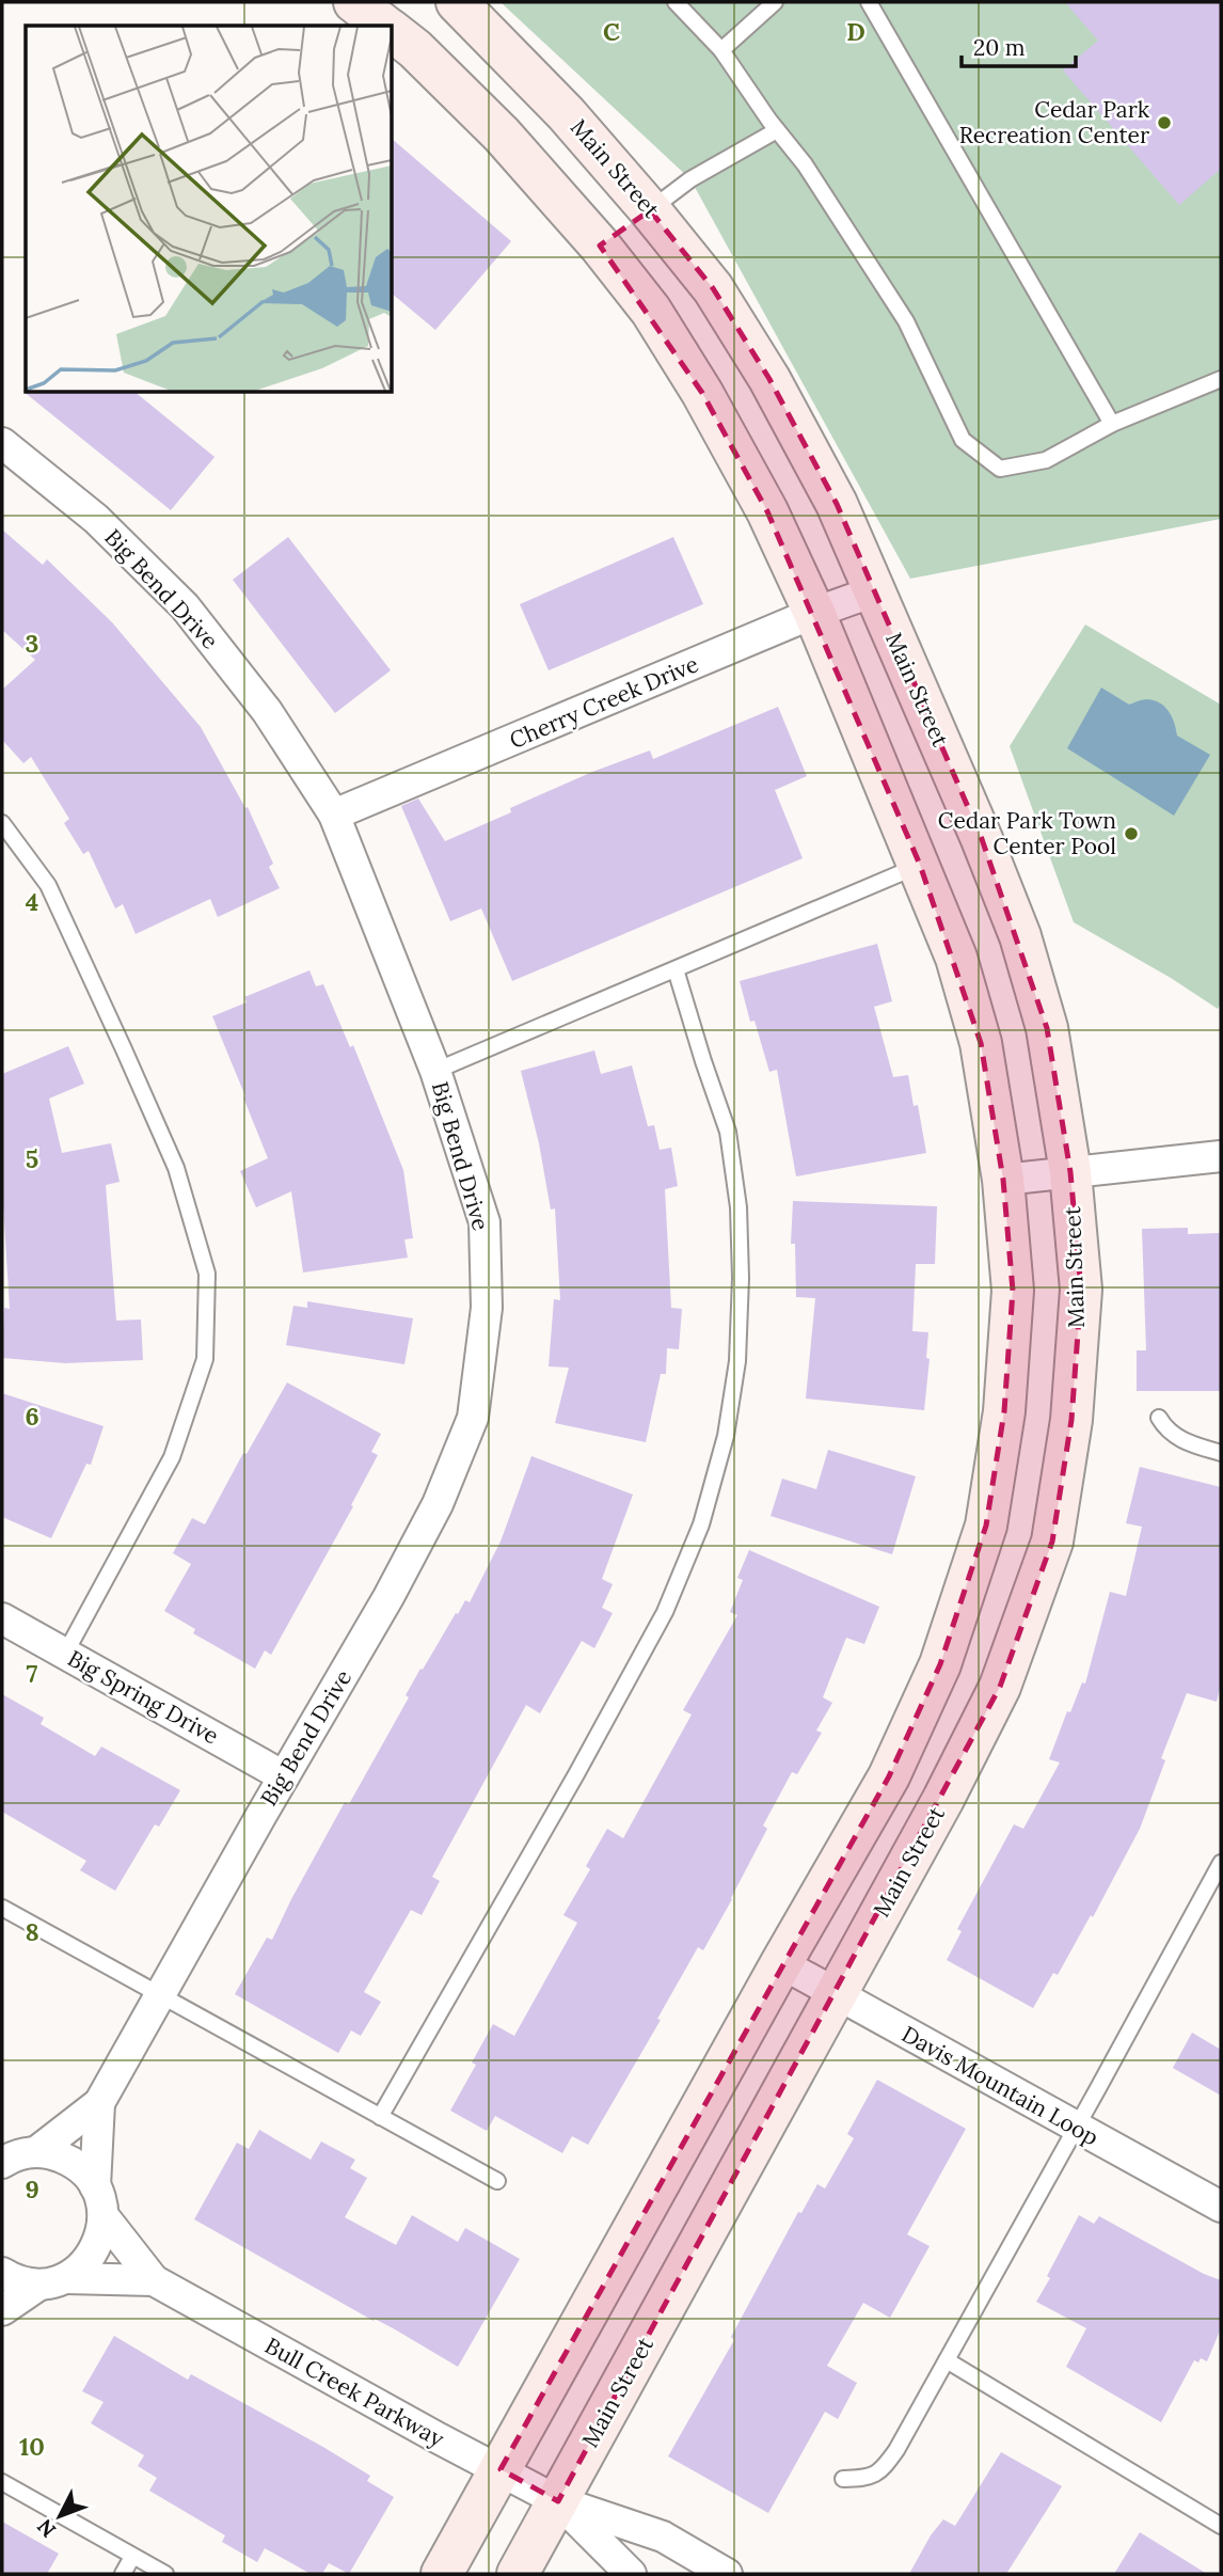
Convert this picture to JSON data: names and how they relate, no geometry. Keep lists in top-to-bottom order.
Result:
{
  "streets": {
    "street": [
      "Main Street",
      "Big Bend Drive",
      "Cherry Creek Drive",
      "Big Spring Drive",
      "Davis Mountain Loop",
      "Bull Creek Parkway"
    ]
  },
  "crossings": [
    ["Main Street", "Cherry Creek Drive"],
    ["Main Street", "Davis Mountain Loop"],
    ["Main Street", "Bull Creek Parkway"],
    ["Big Bend Drive", "Cherry Creek Drive"],
    ["Big Bend Drive", "Big Spring Drive"]
  ],
  "places": ["Cedar Park Recreation Center", "Cedar Park Town Center Pool"],
  "scale_bar": "20 m",
  "north": "bottom left",
  "grid": {
    "columns": ["C", "D"],
    "rows": [
      "3",
      "4",
      "5",
      "6",
      "7",
      "8",
      "9",
      "10"
    ]
  }
}
